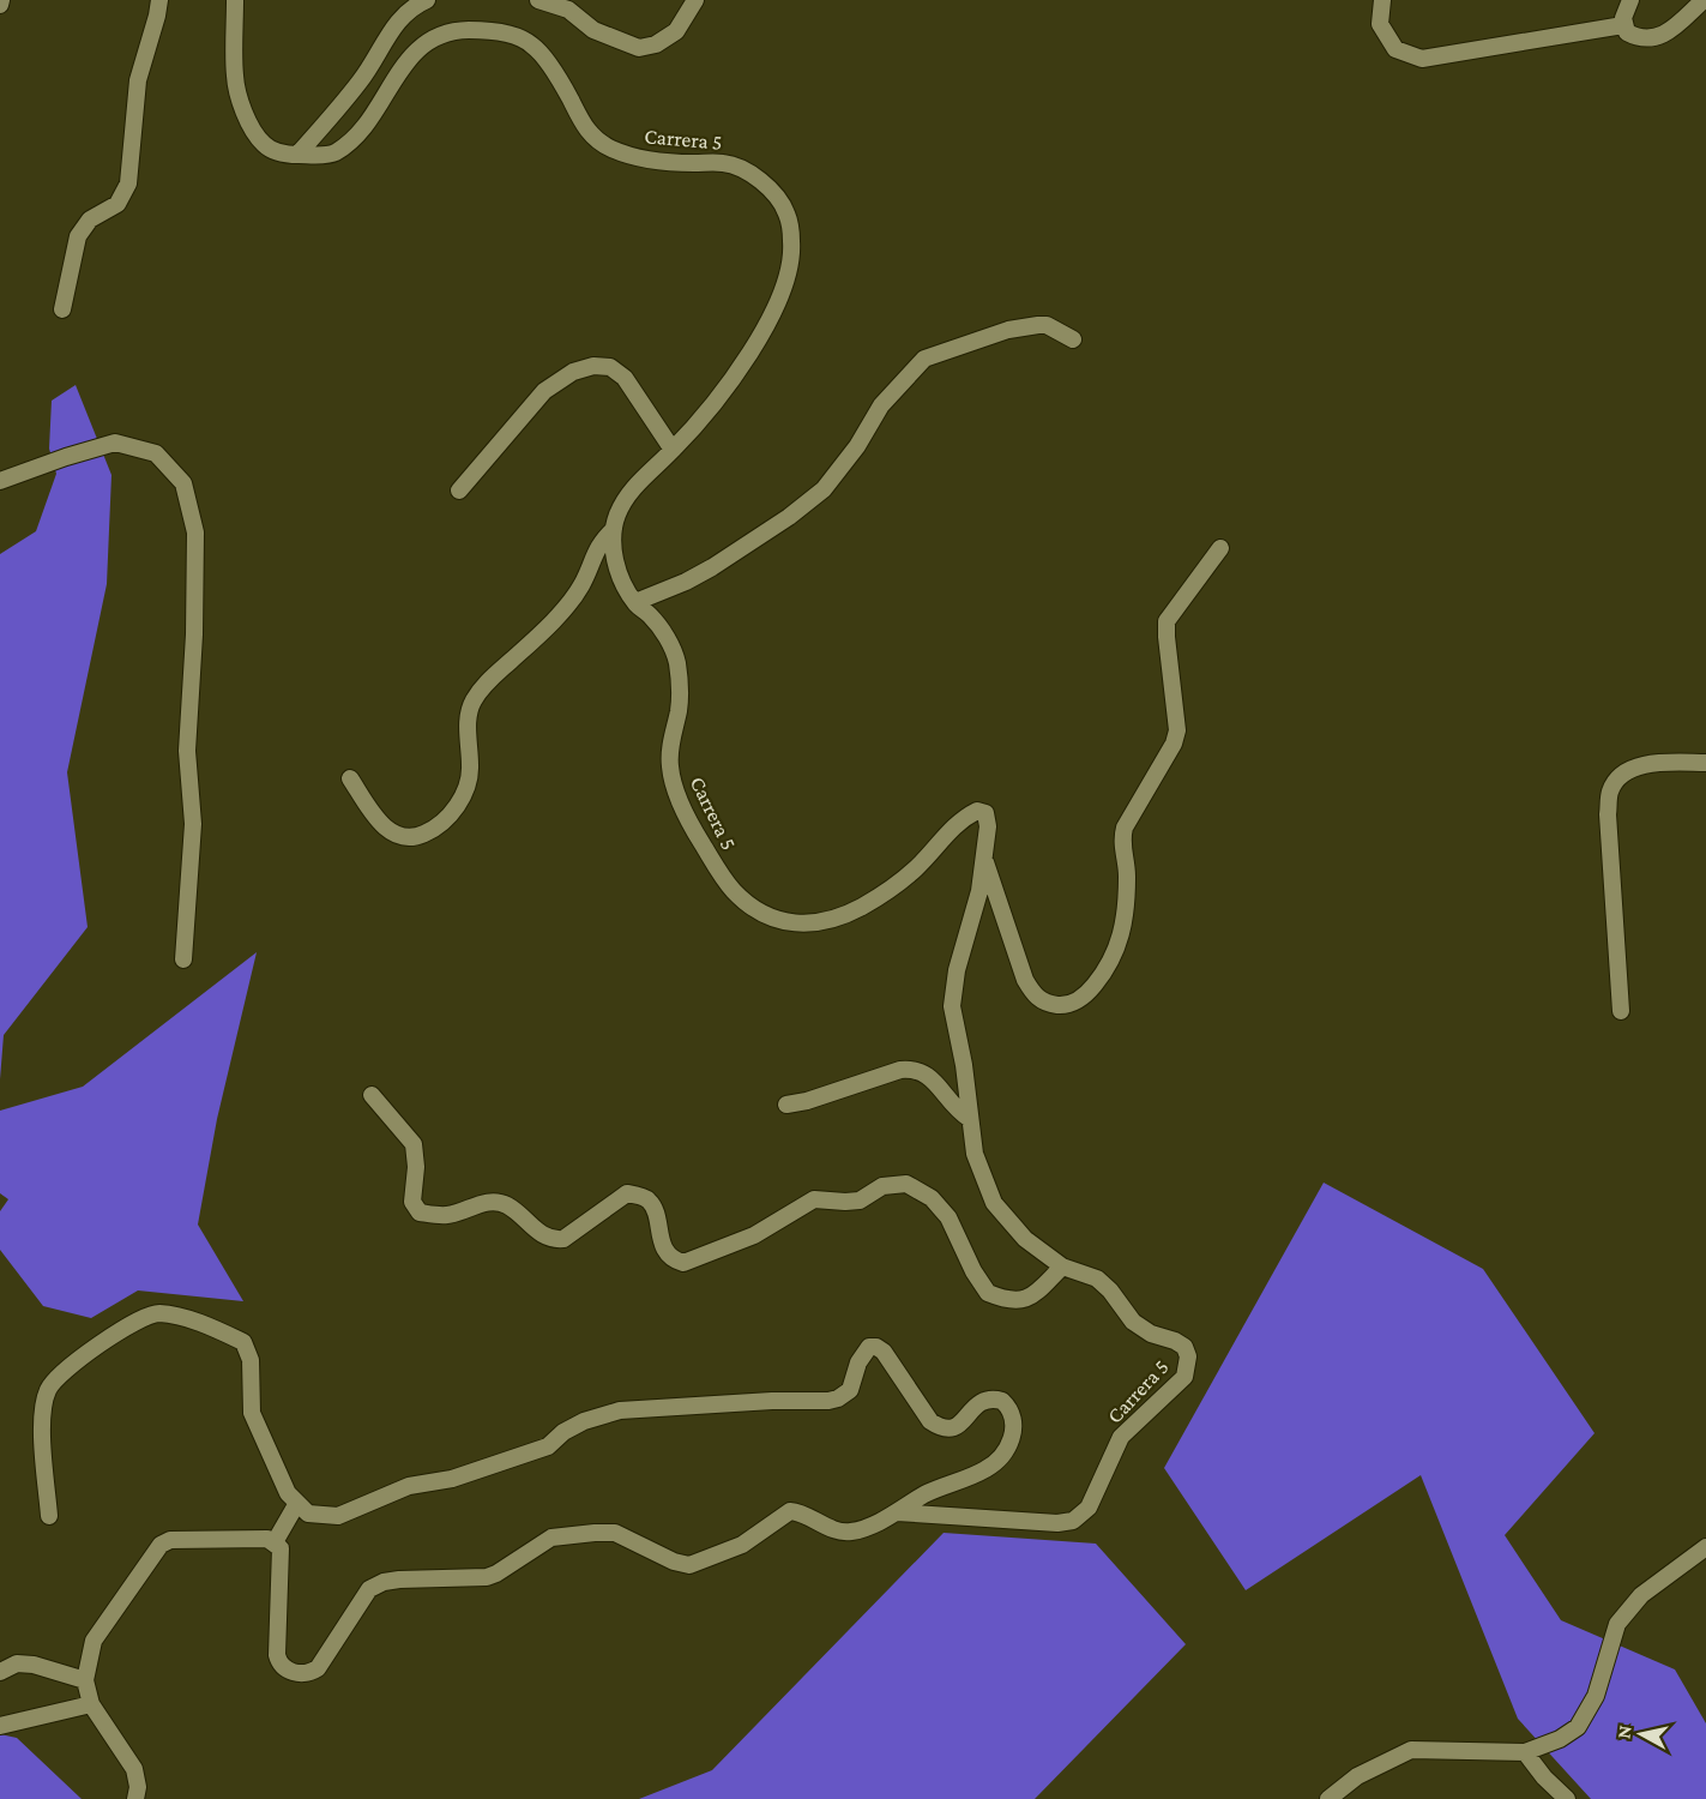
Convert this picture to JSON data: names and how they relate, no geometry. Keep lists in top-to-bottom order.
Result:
{
  "streets": {
    "street": ["Carrera 5"]
  },
  "north": "left"
}
